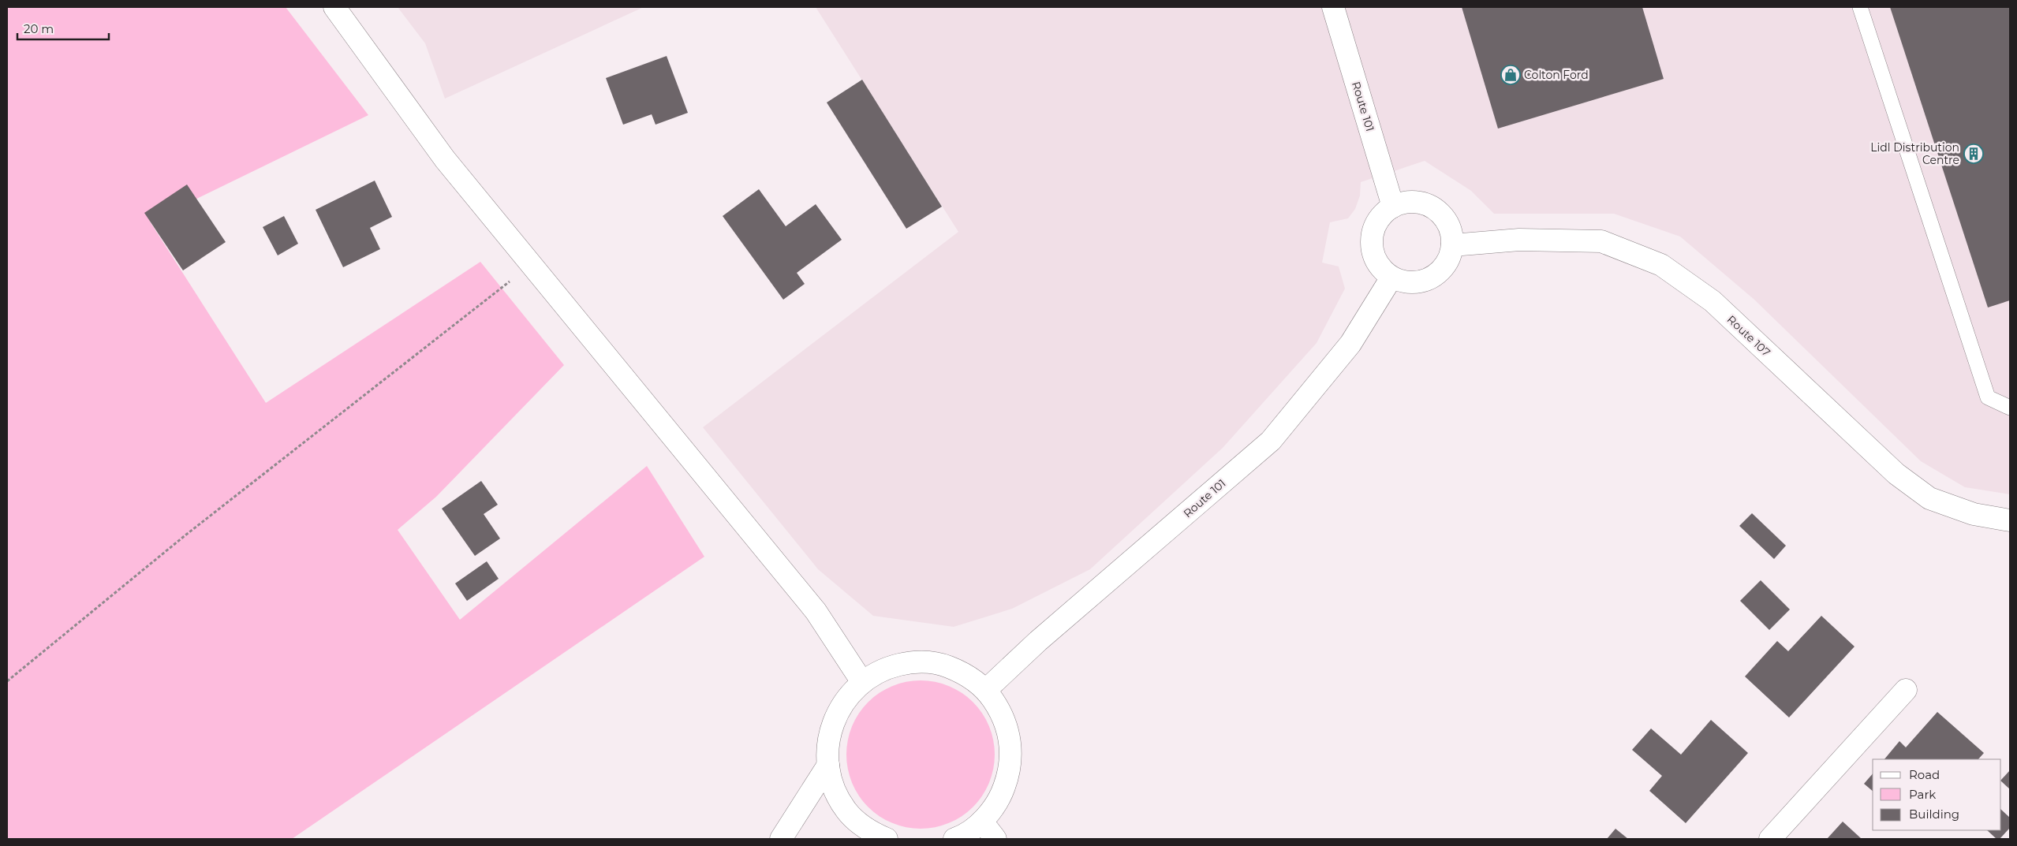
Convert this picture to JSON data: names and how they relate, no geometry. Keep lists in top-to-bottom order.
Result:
{
  "streets": {
    "street": ["Route 101", "Route 107"]
  },
  "crossings": [
    ["Route 101", "Route 107"]
  ],
  "places": {
    "shop": ["Colton Ford"],
    "building": ["Lidl Distribution Centre"]
  },
  "legend": ["Road", "Park", "Building"],
  "scale_bar": "20 m"
}
